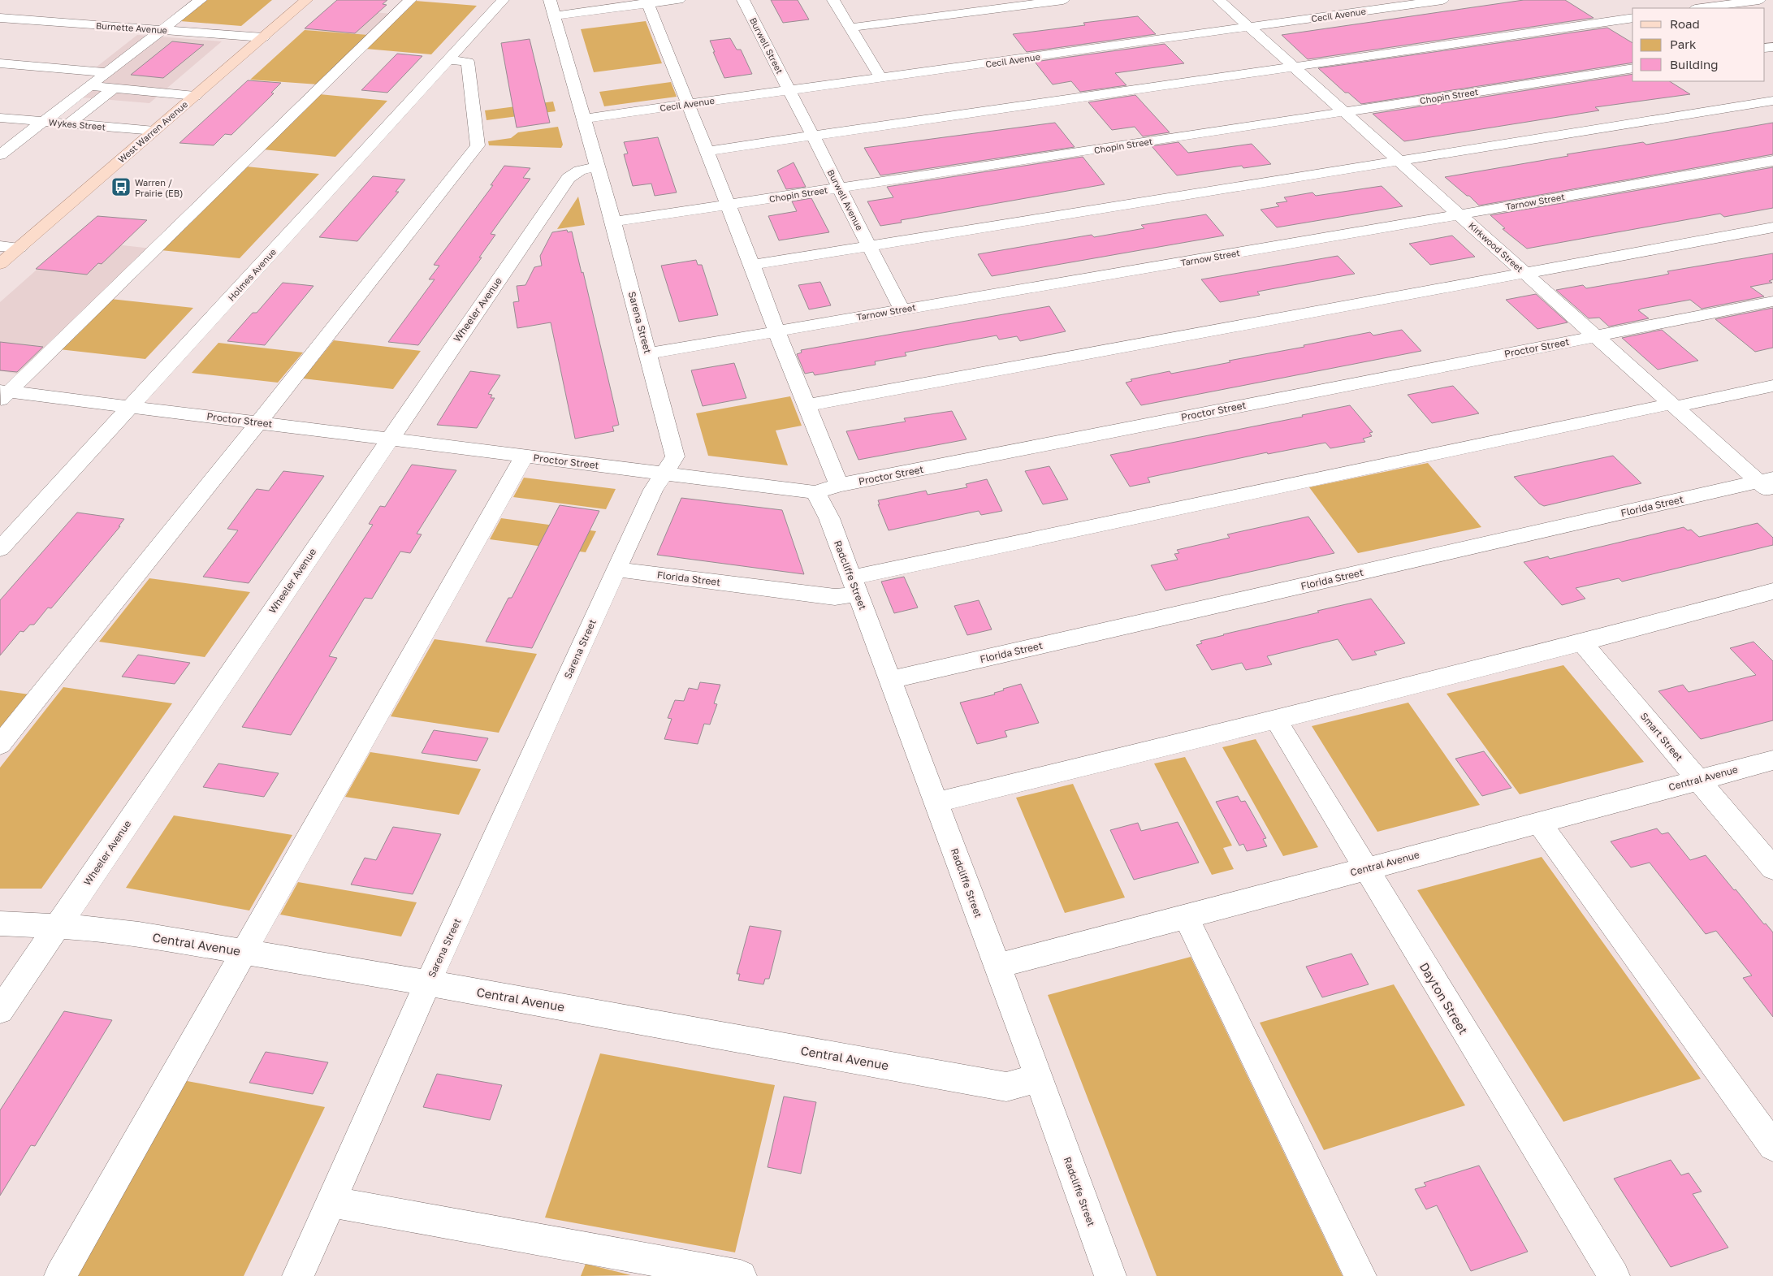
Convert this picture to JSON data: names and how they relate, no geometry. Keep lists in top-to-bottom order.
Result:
{
  "streets": {
    "main road": ["West Warren Avenue"],
    "street": [
      "Cecil Avenue",
      "Burnette Avenue",
      "Burwell Street",
      "Chopin Street",
      "Wykes Street",
      "Burwell Avenue",
      "Tarnow Street",
      "Kirkwood Street",
      "Holmes Avenue",
      "Wheeler Avenue",
      "Sarena Street",
      "Proctor Street",
      "Florida Street",
      "Radcliffe Street",
      "Smart Street",
      "Central Avenue",
      "Dayton Street"
    ]
  },
  "crossings": [
    ["Cecil Avenue", "Burwell Street"],
    ["Cecil Avenue", "Burwell Avenue"],
    ["Cecil Avenue", "Kirkwood Street"],
    ["Cecil Avenue", "Sarena Street"],
    ["Burnette Avenue", "West Warren Avenue"],
    ["Burwell Street", "Burwell Avenue"],
    ["Chopin Street", "Burwell Avenue"],
    ["Chopin Street", "Kirkwood Street"],
    ["Chopin Street", "Sarena Street"],
    ["Wykes Street", "West Warren Avenue"],
    ["Burwell Avenue", "Tarnow Street"],
    ["Tarnow Street", "Kirkwood Street"],
    ["Tarnow Street", "Sarena Street"],
    ["Kirkwood Street", "Proctor Street"],
    ["Kirkwood Street", "Florida Street"],
    ["Holmes Avenue", "Proctor Street"],
    ["Wheeler Avenue", "Sarena Street"],
    ["Wheeler Avenue", "Proctor Street"],
    ["Wheeler Avenue", "Central Avenue"],
    ["Sarena Street", "Proctor Street"],
    ["Sarena Street", "Florida Street"],
    ["Sarena Street", "Central Avenue"],
    ["Proctor Street", "Radcliffe Street"],
    ["Florida Street", "Radcliffe Street"],
    ["Radcliffe Street", "Central Avenue"],
    ["Smart Street", "Central Avenue"],
    ["Central Avenue", "Dayton Street"]
  ],
  "places": {
    "bus stop": ["Warren / Prairie (EB)"]
  },
  "legend": ["Road", "Park", "Building"]
}
